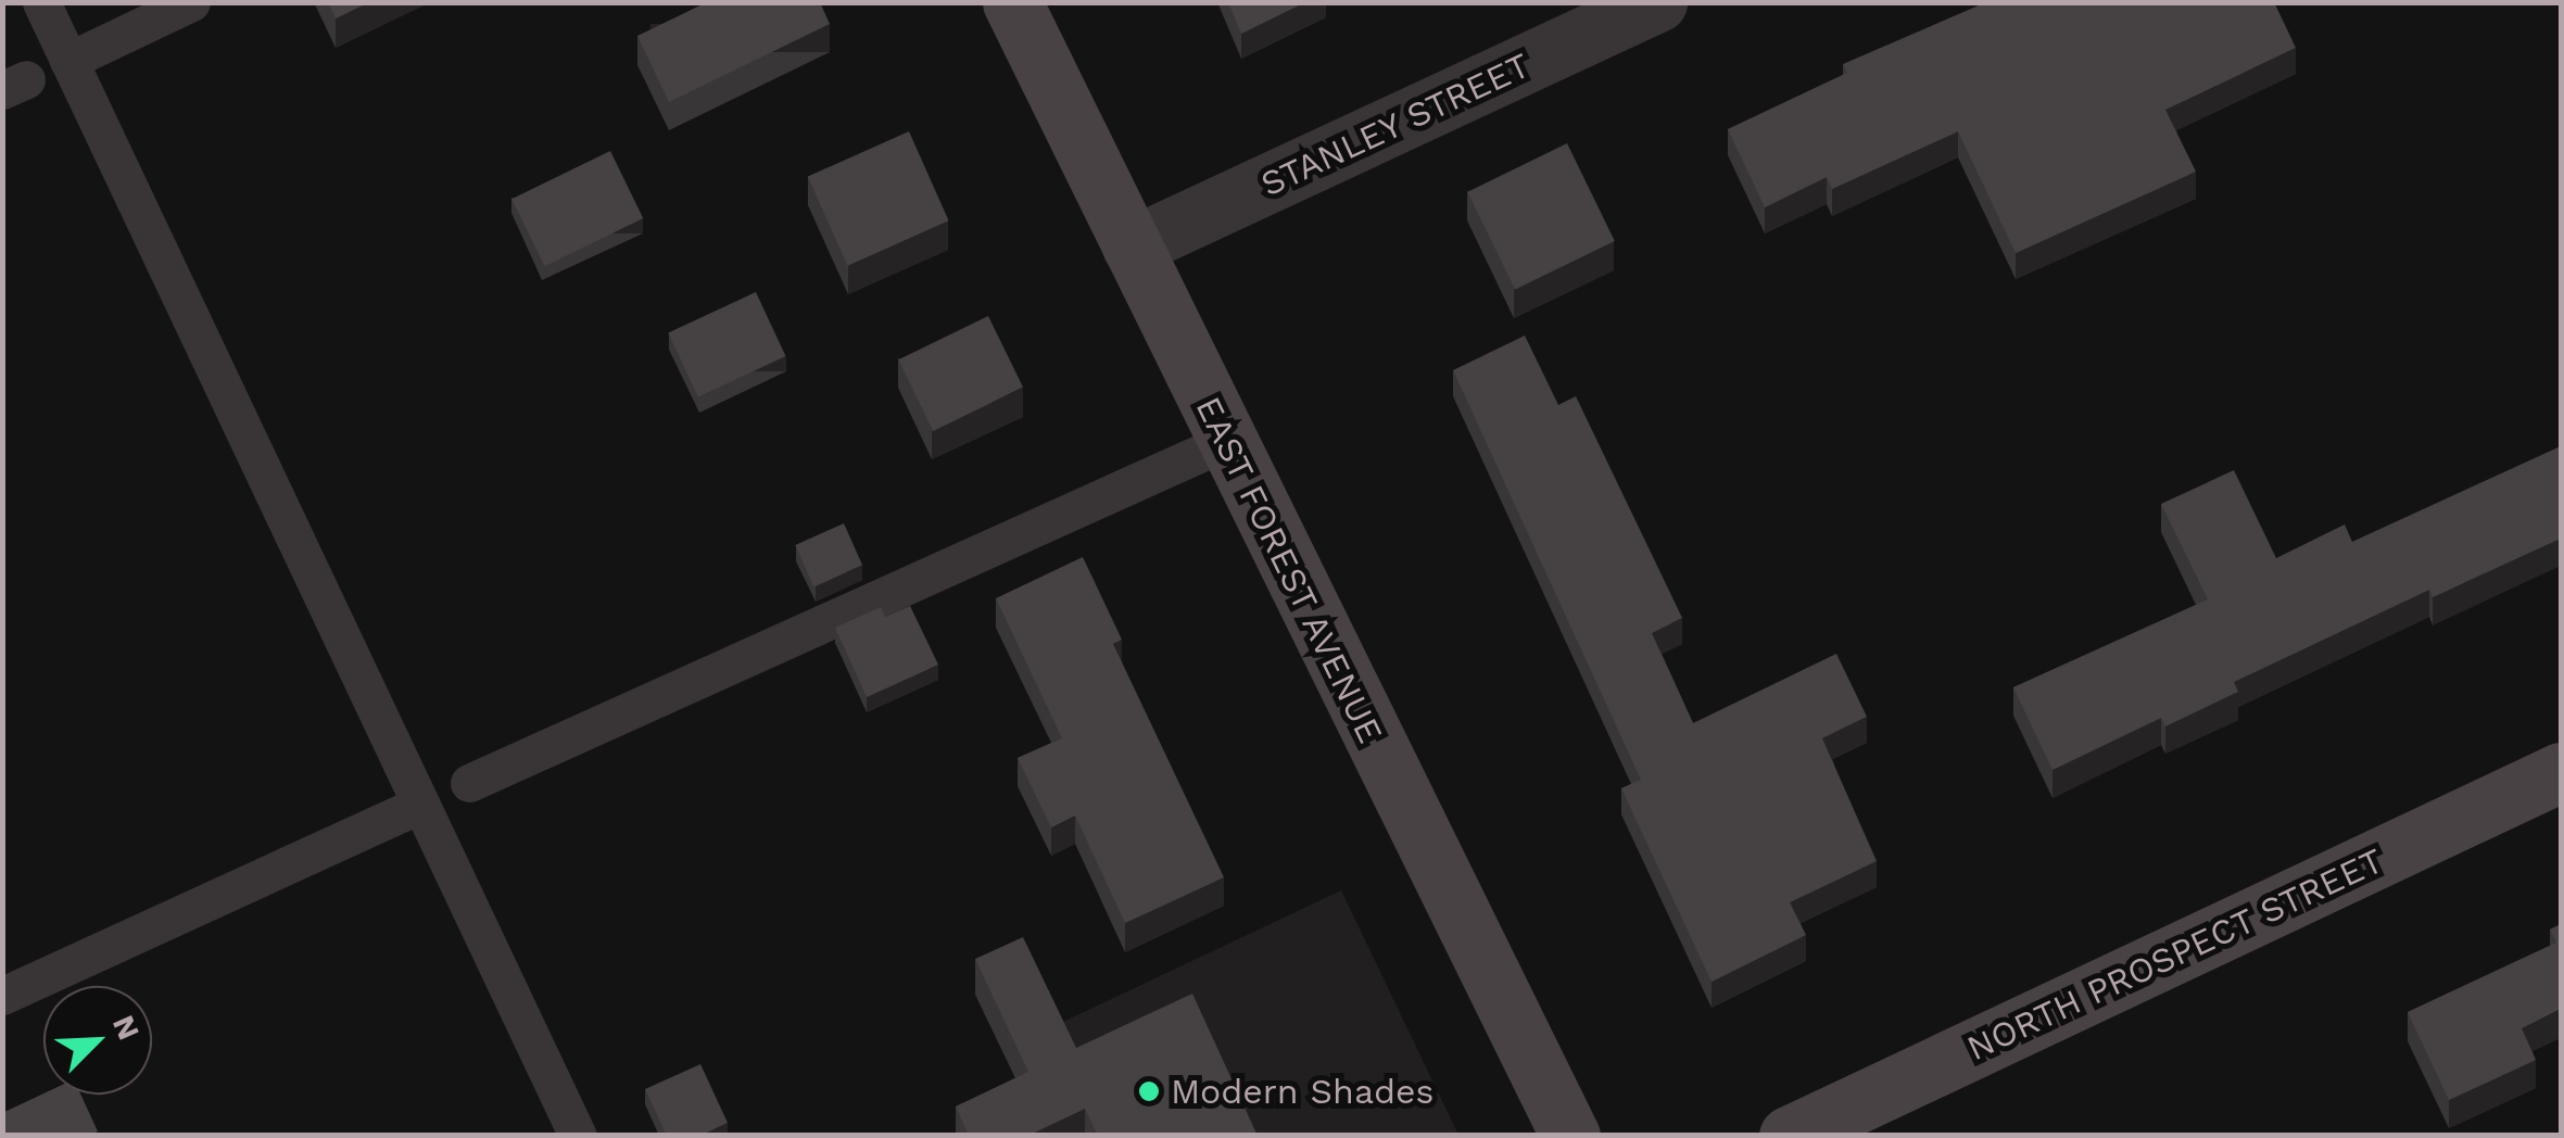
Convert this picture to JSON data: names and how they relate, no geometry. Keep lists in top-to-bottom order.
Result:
{
  "streets": {
    "main road": ["EAST FOREST AVENUE", "NORTH PROSPECT STREET"],
    "street": ["STANLEY STREET"]
  },
  "crossings": [
    ["STANLEY STREET", "EAST FOREST AVENUE"]
  ],
  "places": ["Modern Shades"],
  "north": "top right"
}
